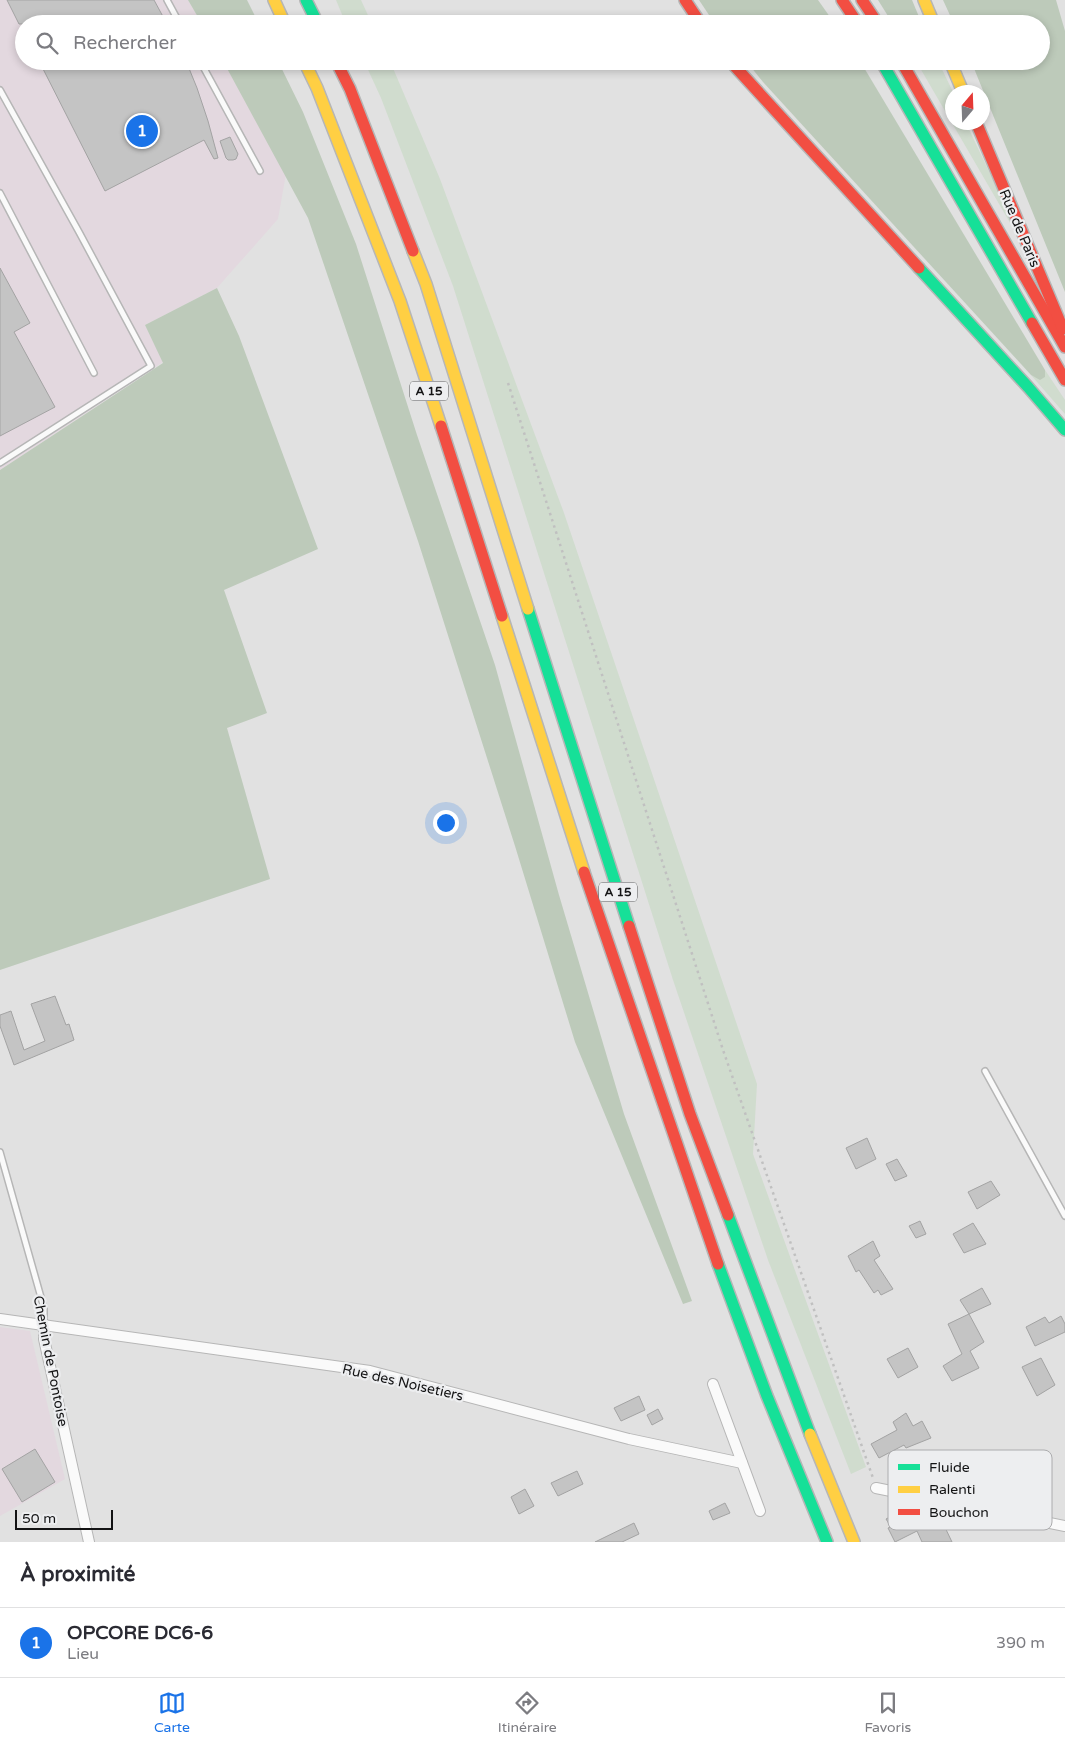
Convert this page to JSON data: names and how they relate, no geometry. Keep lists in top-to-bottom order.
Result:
{
  "streets": {
    "main road": ["Rue de Paris", "A 15"],
    "street": ["Chemin de Pontoise", "Rue des Noisetiers"]
  },
  "crossings": [
    ["Chemin de Pontoise", "Rue des Noisetiers"]
  ],
  "legend": ["Fluide", "Ralenti", "Bouchon"],
  "scale_bar": "50 m",
  "north": "top",
  "page": {
    "search": "Rechercher",
    "pins": "1",
    "scale": "50 m",
    "heading": "À proximité",
    "list": [
      {
        "mark": "1",
        "name": "OPCORE DC6-6",
        "note": "Lieu",
        "value": "390 m"
      }
    ],
    "nav": ["Carte", "Itinéraire", "Favoris"]
  }
}
